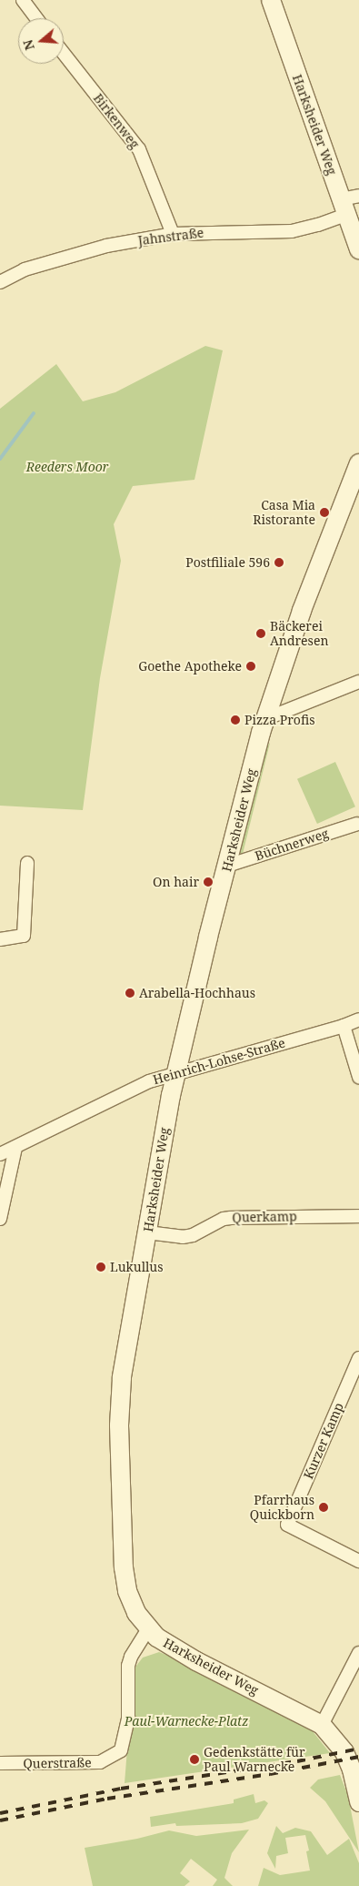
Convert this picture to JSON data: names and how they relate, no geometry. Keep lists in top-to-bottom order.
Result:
{
  "streets": {
    "main road": ["Harksheider Weg"],
    "street": [
      "Birkenweg",
      "Jahnstraße",
      "Büchnerweg",
      "Heinrich-Lohse-Straße",
      "Querkamp",
      "Kurzer Kamp",
      "Querstraße"
    ]
  },
  "crossings": [
    ["Birkenweg", "Jahnstraße"],
    ["Harksheider Weg", "Jahnstraße"],
    ["Harksheider Weg", "Büchnerweg"],
    ["Harksheider Weg", "Heinrich-Lohse-Straße"],
    ["Harksheider Weg", "Querkamp"],
    ["Harksheider Weg", "Querstraße"]
  ],
  "parks": ["Reeders Moor", "Paul-Warnecke-Platz"],
  "places": [
    "Casa Mia Ristorante",
    "Postfiliale 596",
    "Bäckerei Andresen",
    "Goethe Apotheke",
    "Pizza Profis",
    "On hair",
    "Arabella-Hochhaus",
    "Lukullus",
    "Pfarrhaus Quickborn",
    "Gedenkstätte für Paul Warnecke"
  ],
  "north": "left"
}
